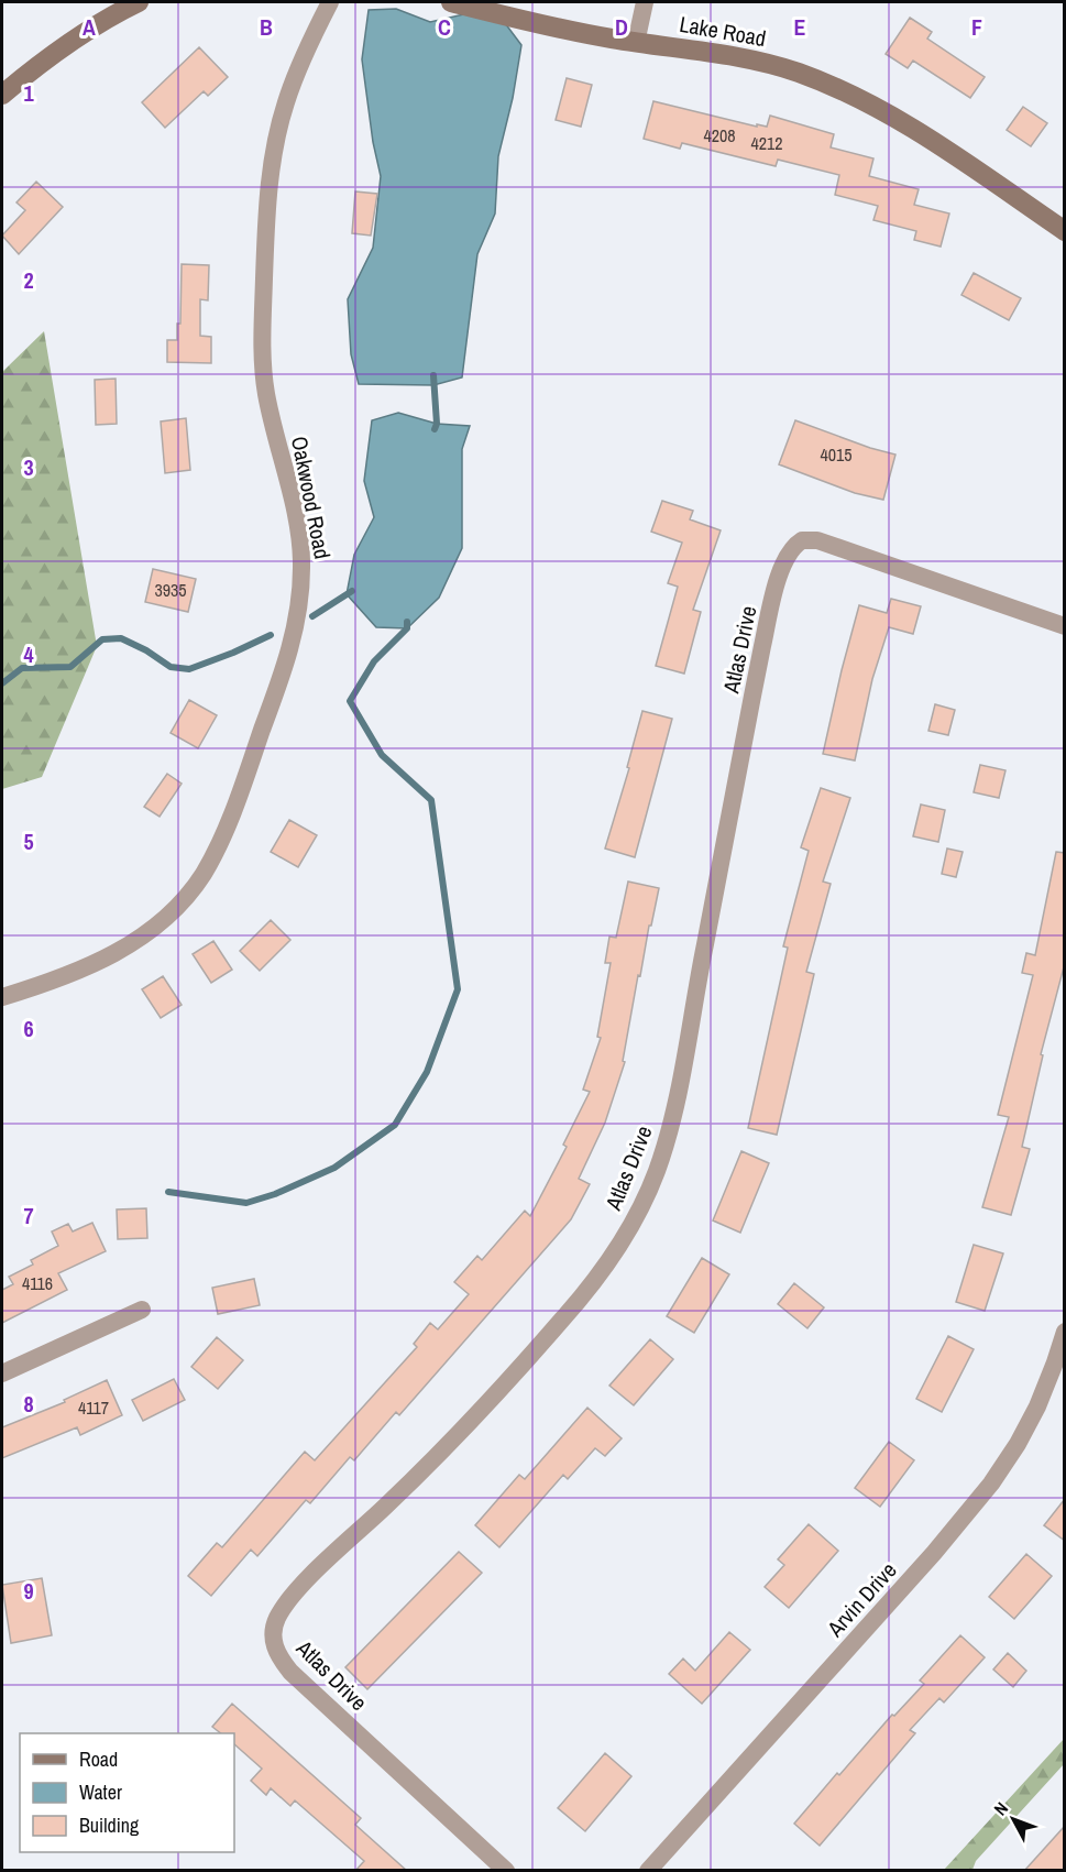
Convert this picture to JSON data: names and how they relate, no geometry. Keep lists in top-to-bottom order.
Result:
{
  "streets": {
    "street": [
      "Lake Road",
      "Oakwood Road",
      "Atlas Drive",
      "Arvin Drive"
    ]
  },
  "house_numbers": [
    "4208",
    "4212",
    "4015",
    "3935",
    "4116",
    "4117"
  ],
  "legend": ["Road", "Water", "Building"],
  "north": "top left",
  "grid": {
    "columns": [
      "A",
      "B",
      "C",
      "D",
      "E",
      "F"
    ],
    "rows": [
      "1",
      "2",
      "3",
      "4",
      "5",
      "6",
      "7",
      "8",
      "9"
    ]
  }
}
